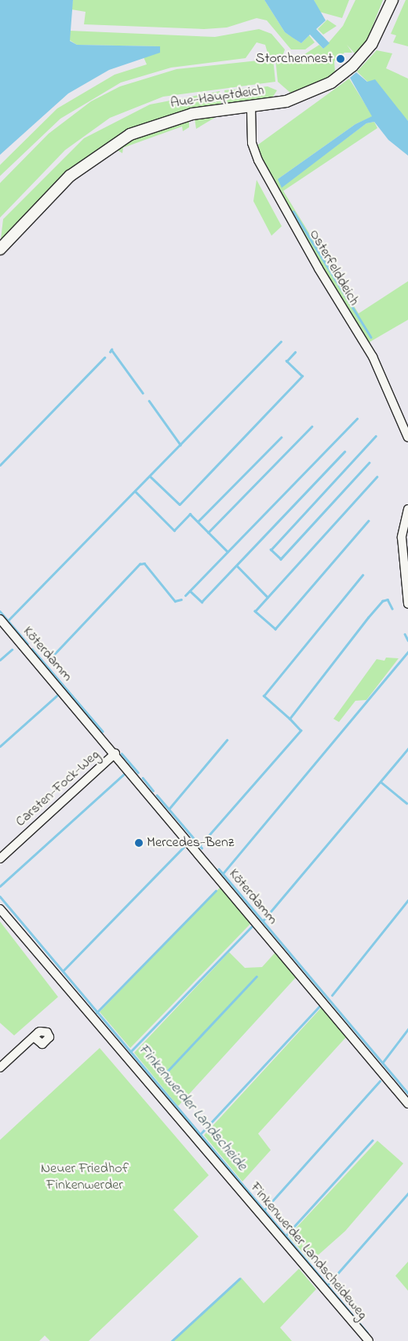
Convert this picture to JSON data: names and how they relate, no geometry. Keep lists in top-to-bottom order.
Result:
{
  "streets": {
    "street": [
      "Aue-Hauptdeich",
      "Osterfelddeich",
      "Köterdamm",
      "Carsten-Fock-Weg",
      "Finkenwerder Landscheideweg"
    ]
  },
  "crossings": [
    ["Aue-Hauptdeich", "Osterfelddeich"],
    ["Köterdamm", "Carsten-Fock-Weg"]
  ],
  "water": ["Finkenwerder Landscheide"],
  "parks": ["Neuer Friedhof Finkenwerder"],
  "places": ["Storchennest", "Mercedes-Benz"]
}
